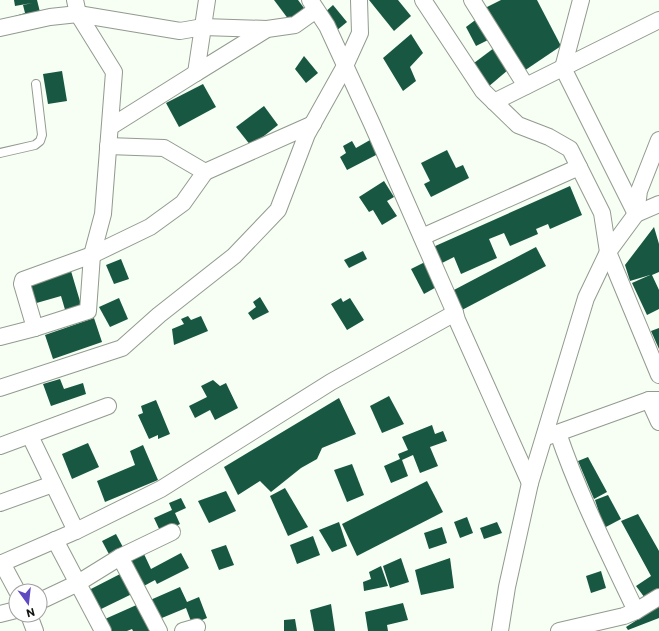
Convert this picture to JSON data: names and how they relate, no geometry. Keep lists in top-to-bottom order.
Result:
{
  "north": "bottom"
}
